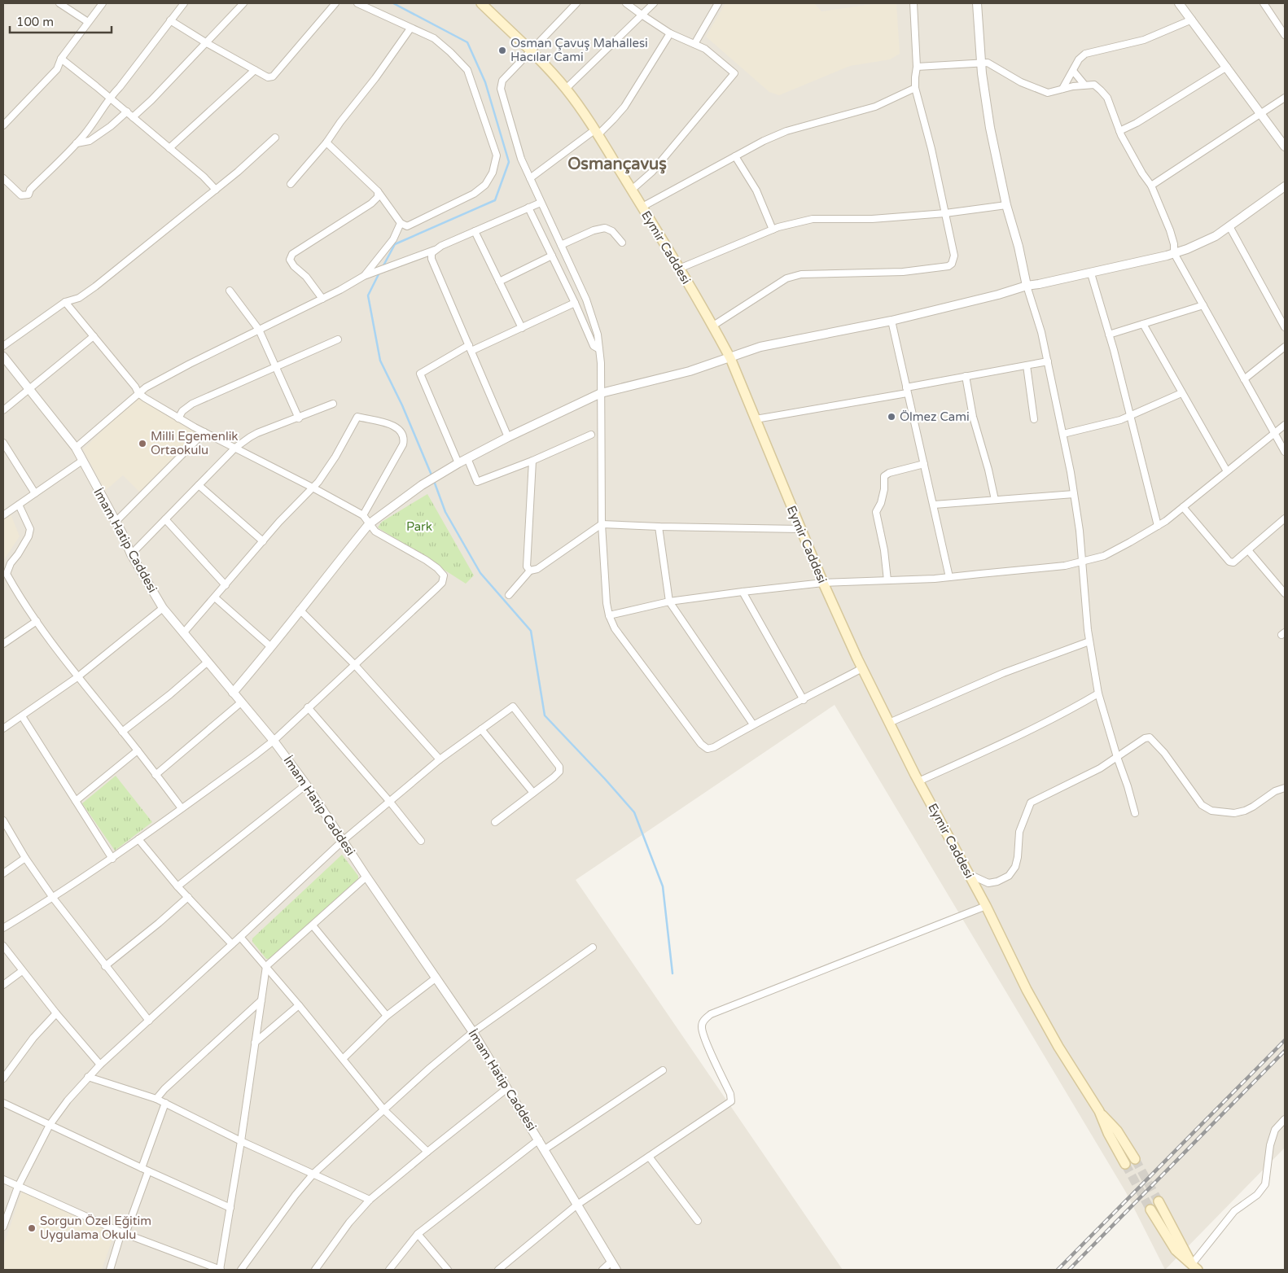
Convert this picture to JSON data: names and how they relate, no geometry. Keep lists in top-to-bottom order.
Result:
{
  "streets": {
    "main road": ["Eymir Caddesi"],
    "street": ["İmam Hatip Caddesi"]
  },
  "districts": ["Osmançavuş"],
  "parks": ["Park"],
  "places": [
    "Osman Çavuş Mahallesi Hacılar Cami",
    "Ölmez Cami",
    "Milli Egemenlik Ortaokulu",
    "Sorgun Özel Eğitim Uygulama Okulu"
  ],
  "scale_bar": "100 m"
}
